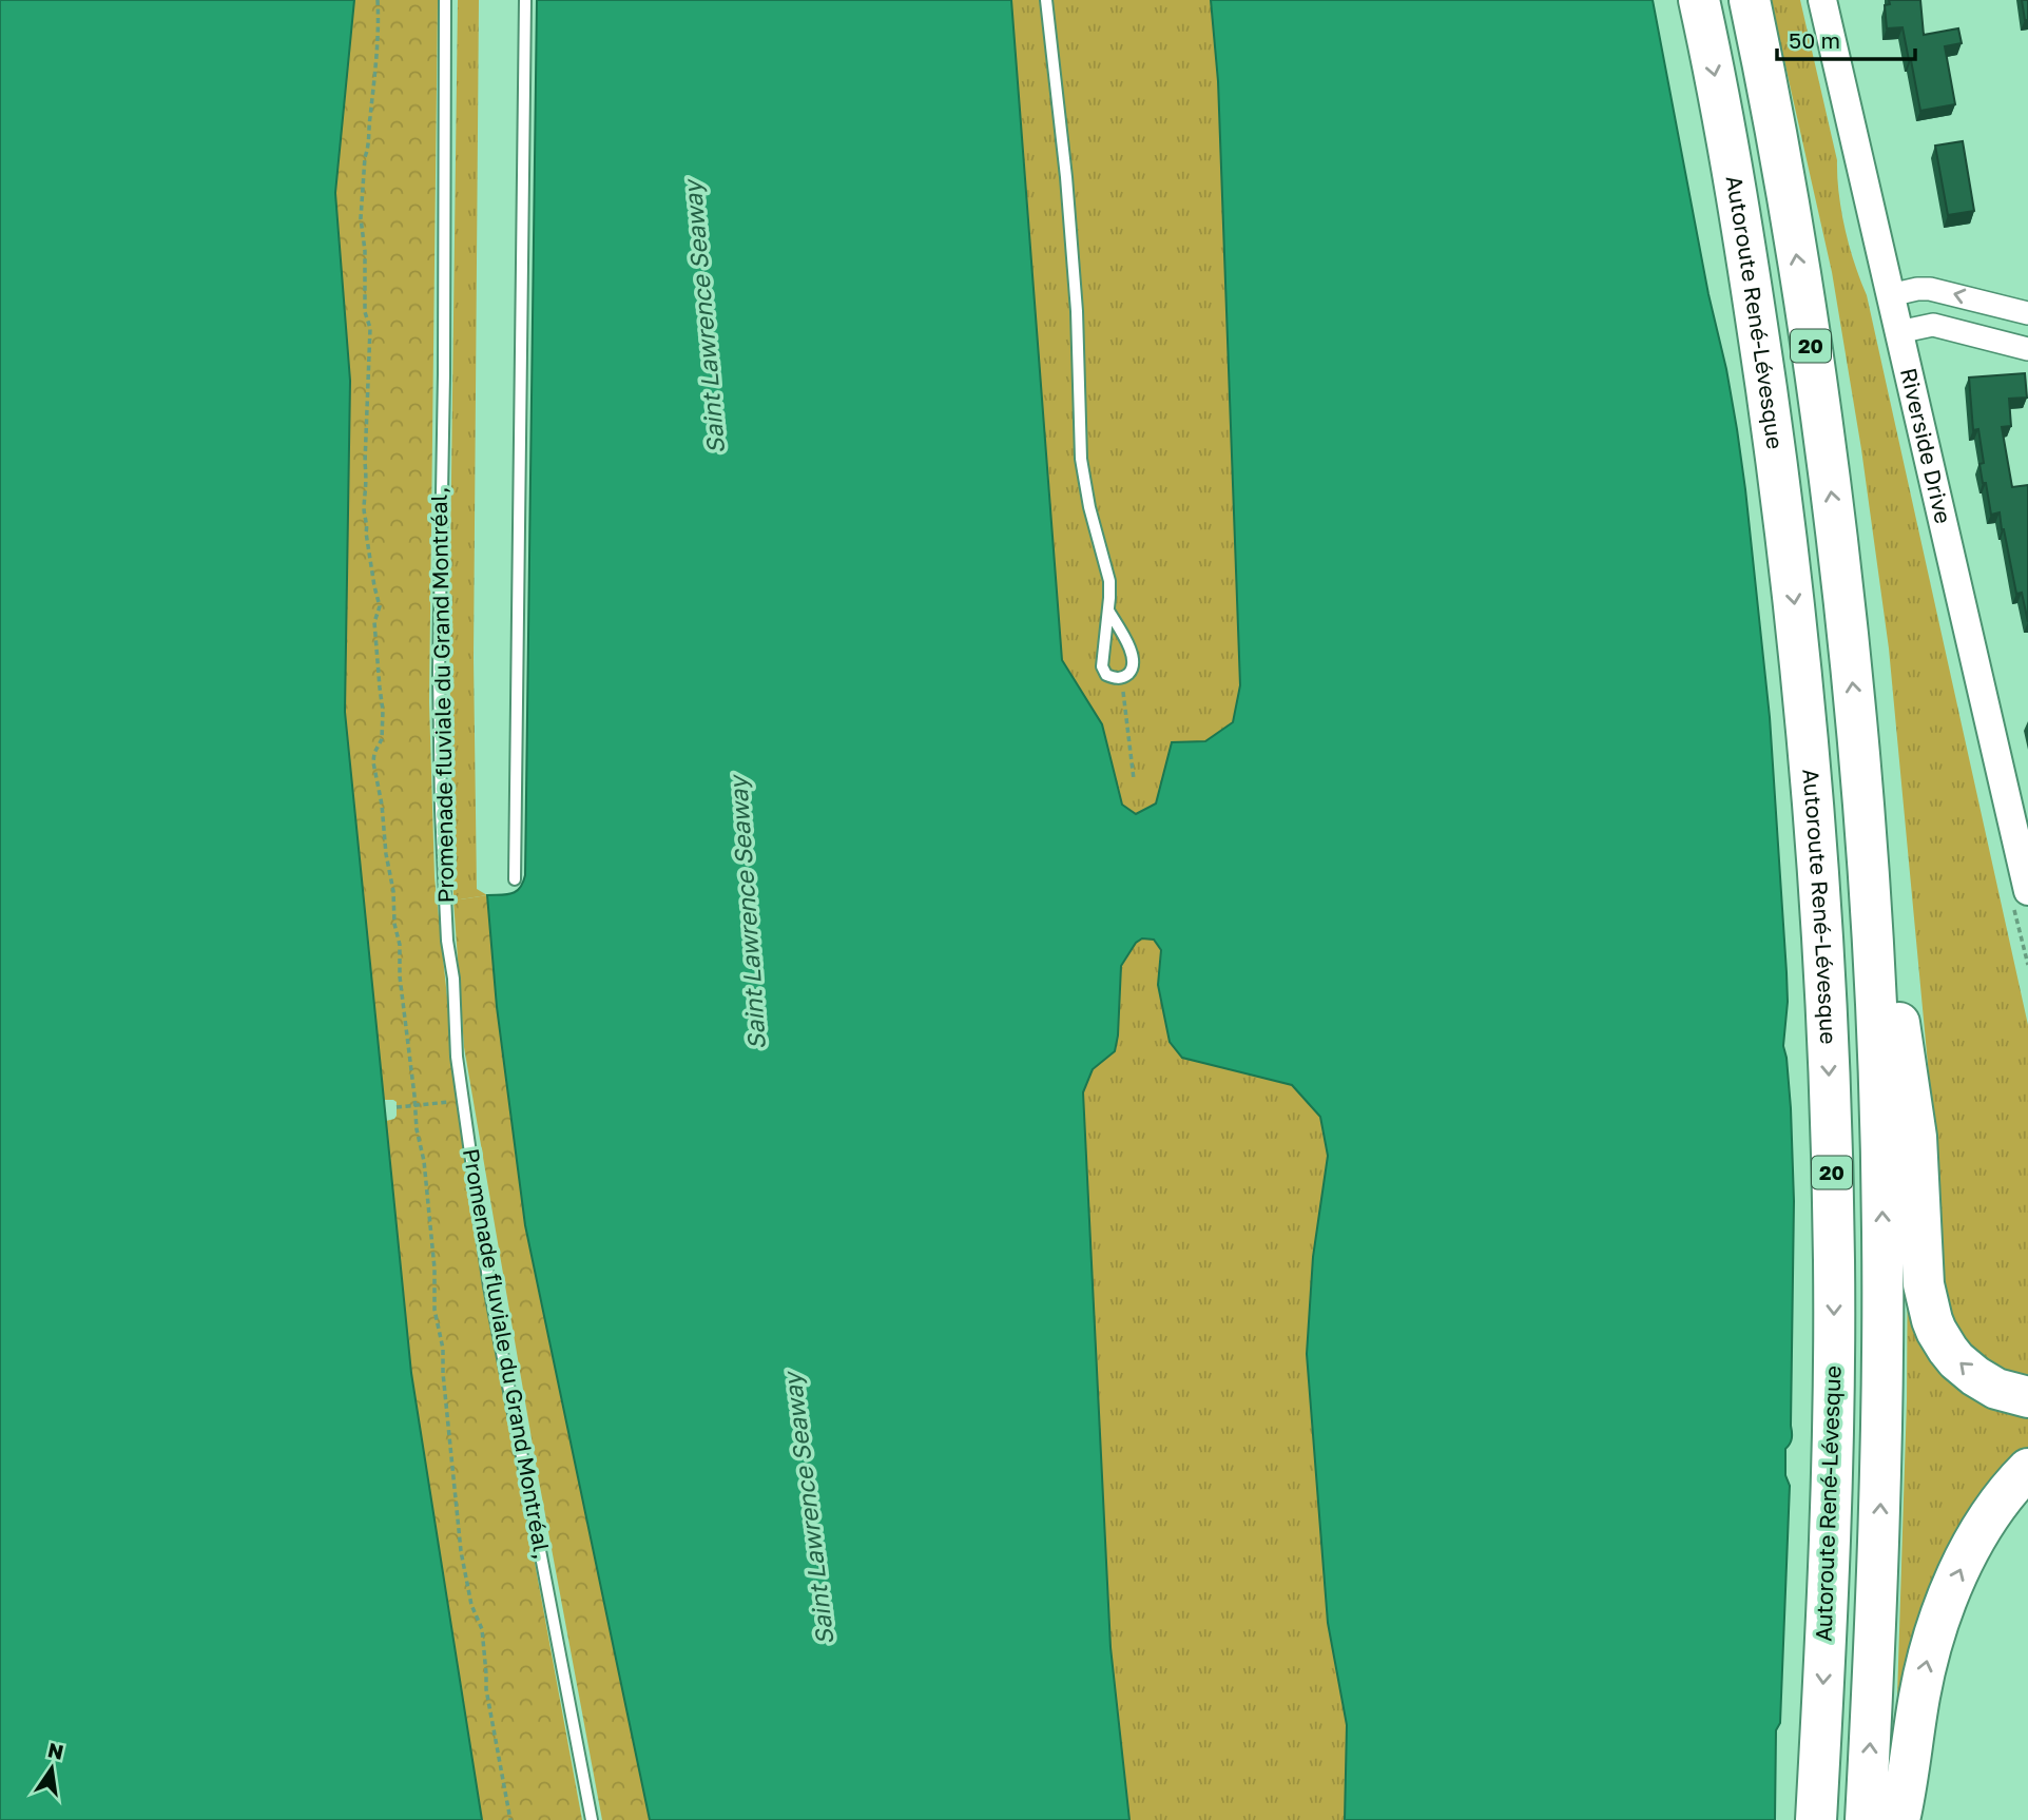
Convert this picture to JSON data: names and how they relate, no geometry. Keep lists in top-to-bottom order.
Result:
{
  "streets": {
    "highway": ["Autoroute René-Lévesque", "20"],
    "street": ["Riverside Drive"],
    "lane": ["Promenade fluviale du Grand Montréal,"]
  },
  "water": ["Saint Lawrence Seaway"],
  "scale_bar": "50 m",
  "north": "top"
}
